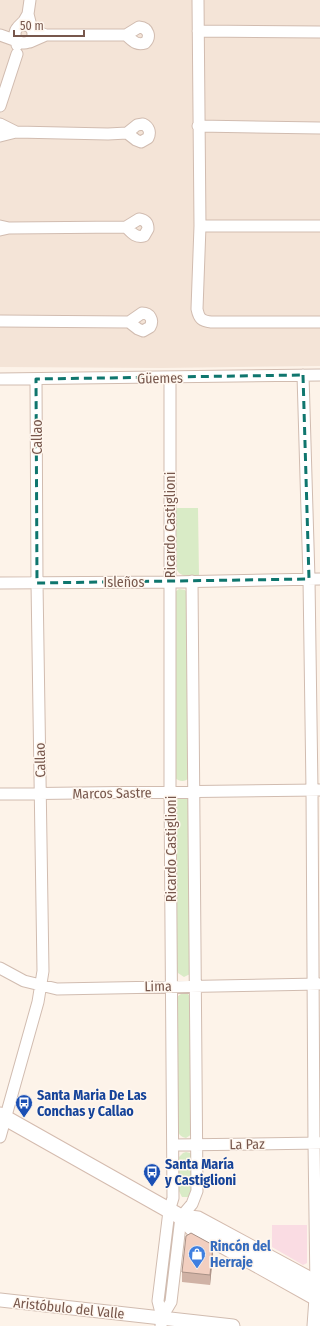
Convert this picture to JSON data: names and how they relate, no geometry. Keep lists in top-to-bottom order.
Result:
{
  "streets": {
    "street": [
      "Güemes",
      "Callao",
      "Ricardo Castiglioni",
      "Isleños",
      "Marcos Sastre",
      "Lima",
      "La Paz",
      "Aristóbulo del Valle"
    ]
  },
  "crossings": [
    ["Güemes", "Callao"],
    ["Güemes", "Ricardo Castiglioni"],
    ["Callao", "Isleños"],
    ["Callao", "Marcos Sastre"],
    ["Callao", "Lima"],
    ["Ricardo Castiglioni", "Isleños"],
    ["Ricardo Castiglioni", "Marcos Sastre"],
    ["Ricardo Castiglioni", "Lima"],
    ["Ricardo Castiglioni", "La Paz"],
    ["Ricardo Castiglioni", "Aristóbulo del Valle"]
  ],
  "places": {
    "bus stop": ["Santa Maria De Las Conchas y Callao", "Santa María y Castiglioni"],
    "shop": ["Rincón del Herraje"]
  },
  "scale_bar": "50 m"
}
